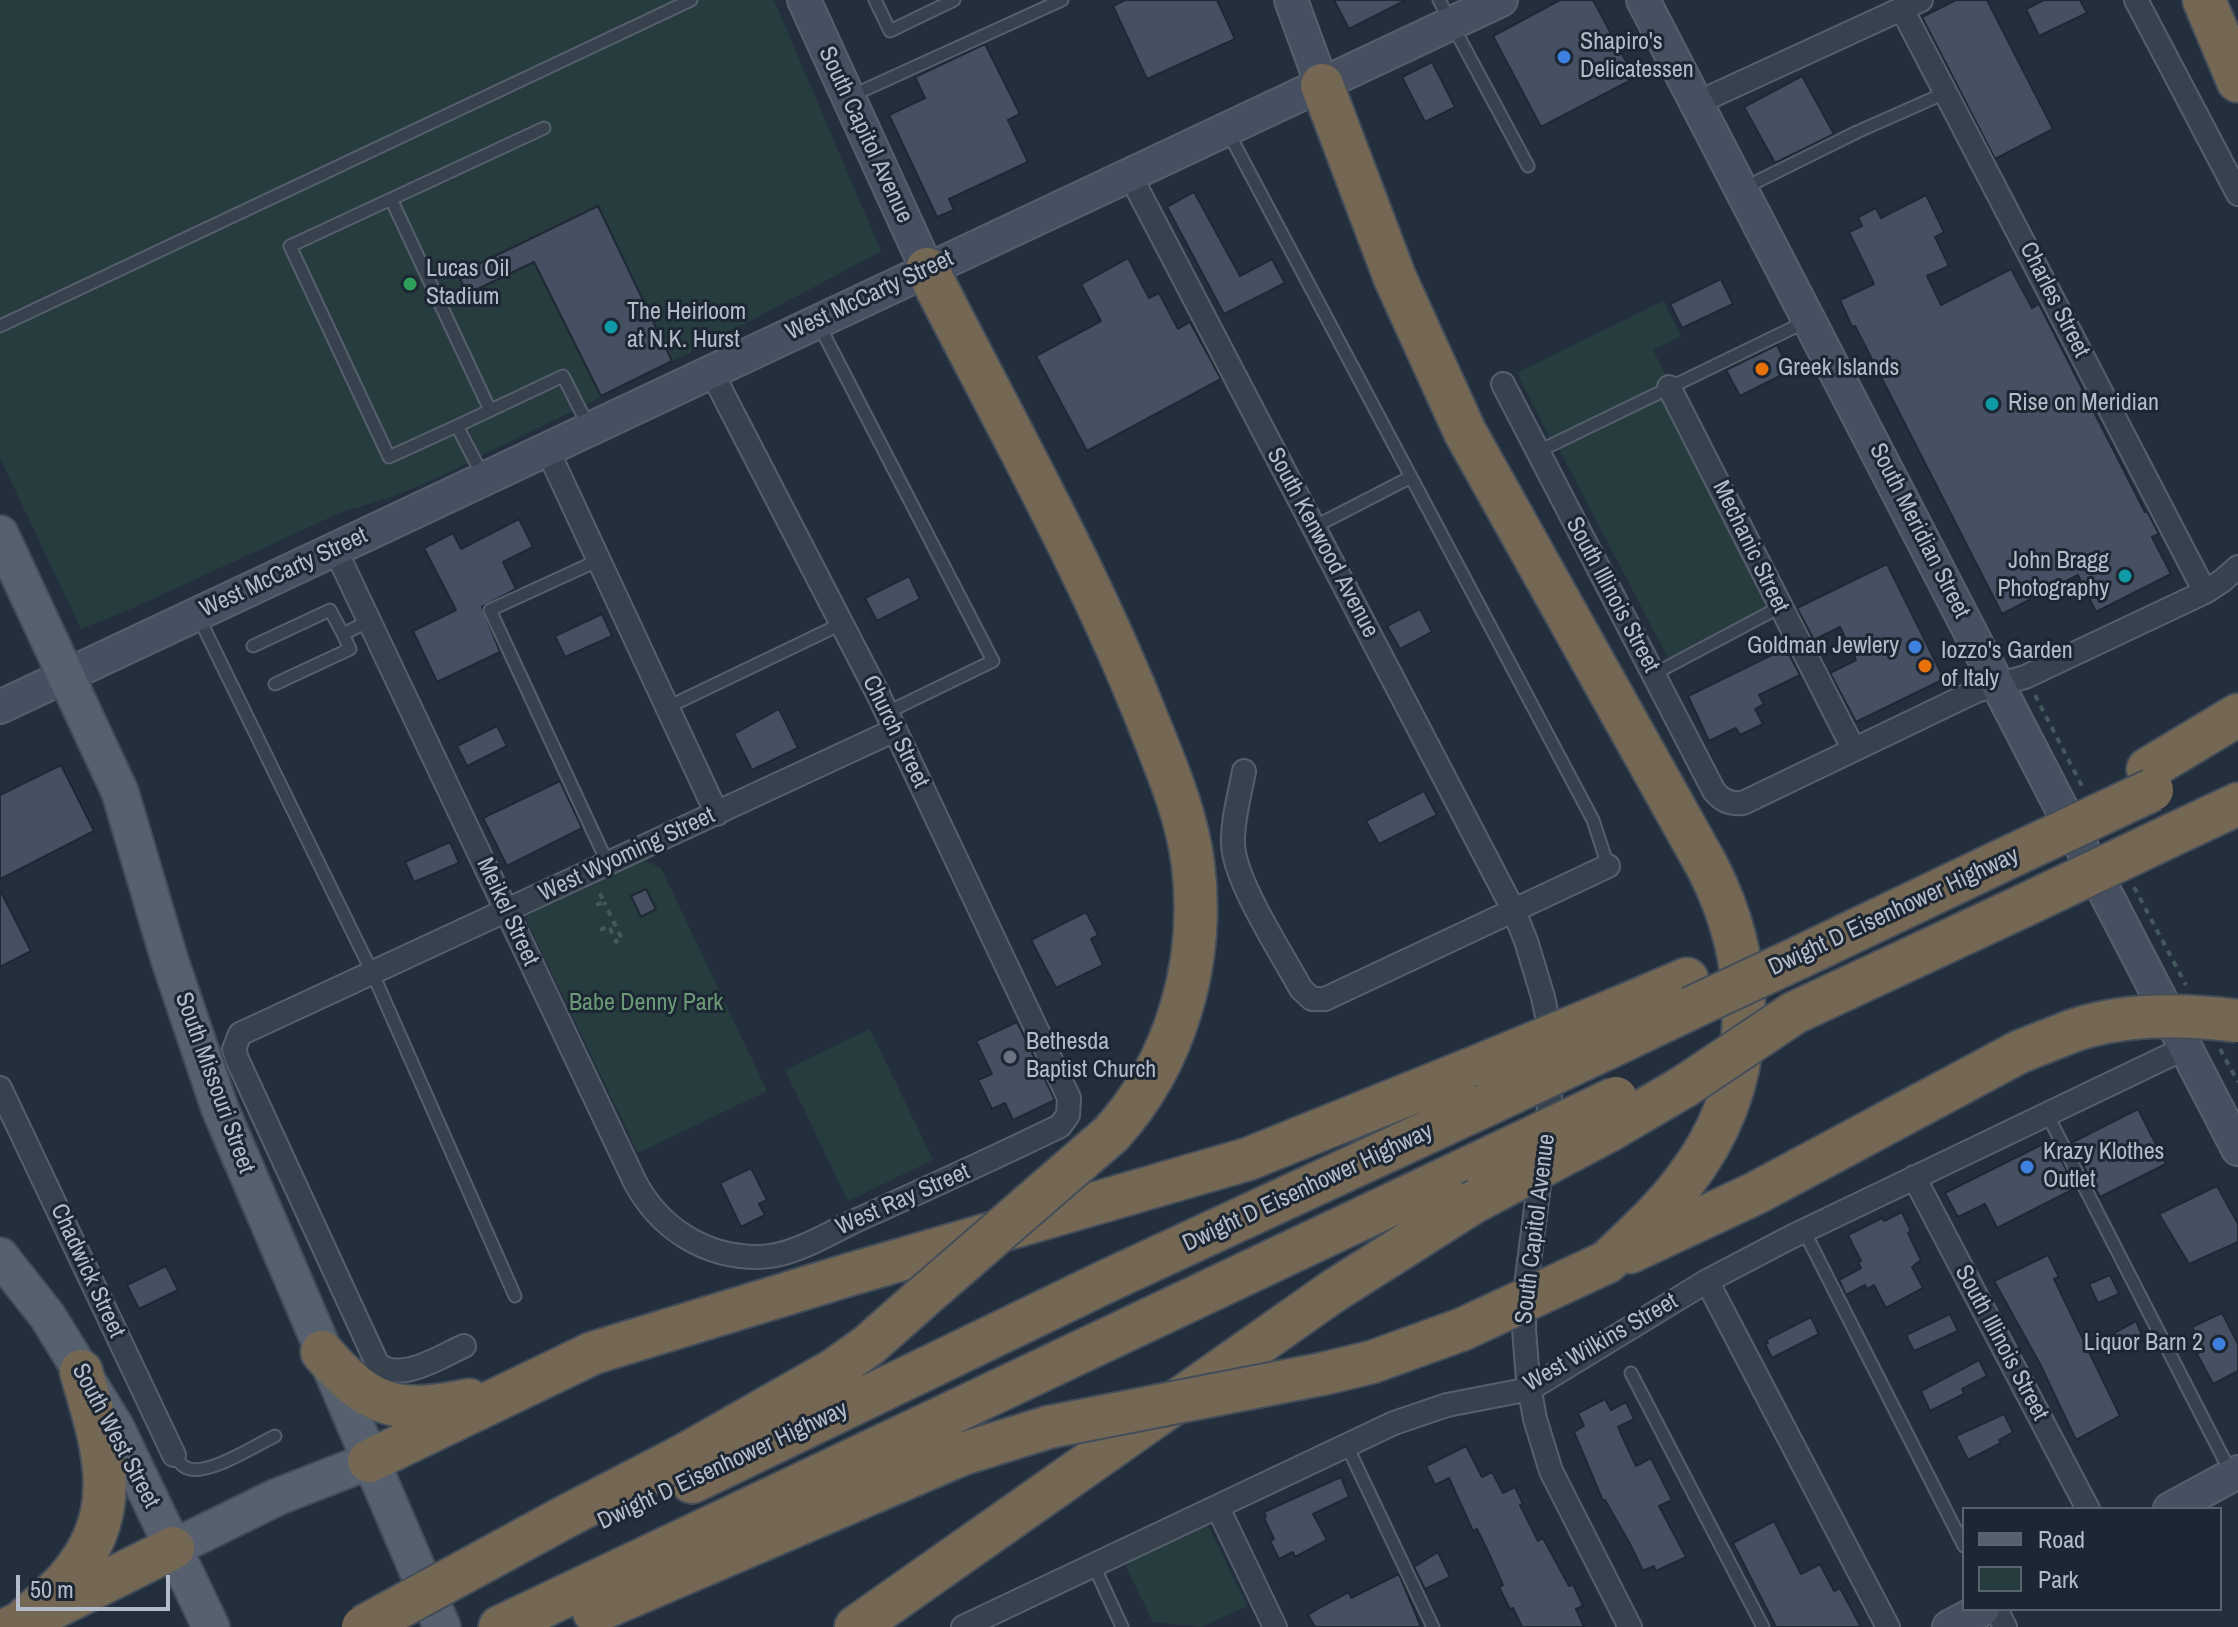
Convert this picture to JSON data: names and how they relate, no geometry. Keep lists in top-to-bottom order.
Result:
{
  "streets": {
    "highway": ["Dwight D Eisenhower Highway"],
    "main road": [
      "South Capitol Avenue",
      "West McCarty Street",
      "South Meridian Street",
      "South Missouri Street",
      "South West Street"
    ],
    "street": [
      "Charles Street",
      "South Kenwood Avenue",
      "Mechanic Street",
      "South Illinois Street",
      "Church Street",
      "West Wyoming Street",
      "Meikel Street",
      "West Ray Street",
      "Chadwick Street",
      "West Wilkins Street"
    ]
  },
  "crossings": [
    ["South Capitol Avenue", "West McCarty Street"],
    ["South Capitol Avenue", "South Kenwood Avenue"],
    ["South Capitol Avenue", "West Wilkins Street"],
    ["West McCarty Street", "South Kenwood Avenue"],
    ["West McCarty Street", "Church Street"],
    ["West McCarty Street", "Meikel Street"],
    ["West McCarty Street", "South Missouri Street"],
    ["South Meridian Street", "West Wilkins Street"],
    ["Mechanic Street", "South Illinois Street"],
    ["South Illinois Street", "West Wilkins Street"],
    ["Church Street", "West Wyoming Street"],
    ["Church Street", "West Ray Street"],
    ["West Wyoming Street", "Meikel Street"],
    ["West Wyoming Street", "South Missouri Street"],
    ["Meikel Street", "West Ray Street"]
  ],
  "parks": ["Babe Denny Park"],
  "places": [
    "Shapiro's Delicatessen",
    "Lucas Oil Stadium",
    "The Heirloom at N.K. Hurst",
    "Greek Islands",
    "Rise on Meridian",
    "John Bragg Photography",
    "Goldman Jewlery",
    "Iozzo's Garden of Italy",
    "Bethesda Baptist Church",
    "Krazy Klothes Outlet",
    "Liquor Barn 2"
  ],
  "legend": ["Road", "Park"],
  "scale_bar": "50 m"
}
